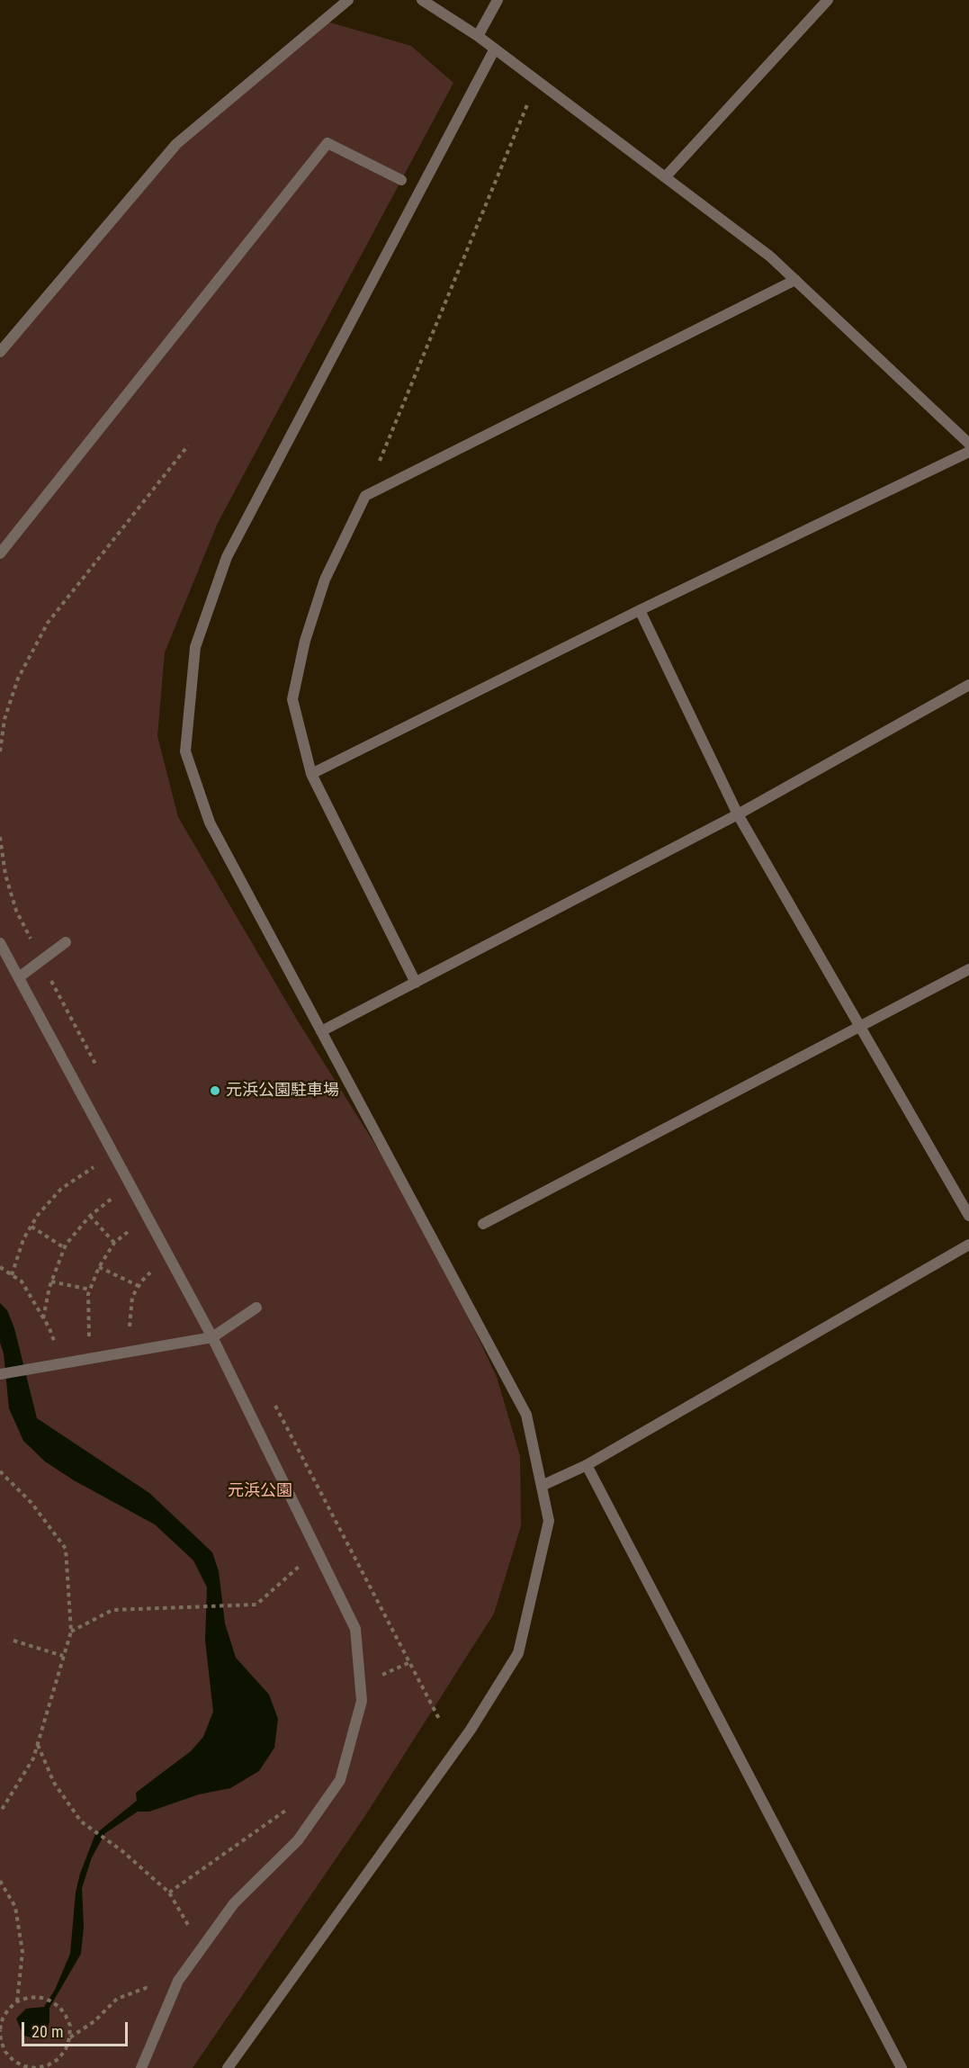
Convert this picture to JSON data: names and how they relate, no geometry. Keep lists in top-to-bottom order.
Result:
{
  "parks": ["元浜公園"],
  "places": ["元浜公園駐車場"],
  "scale_bar": "20 m"
}
